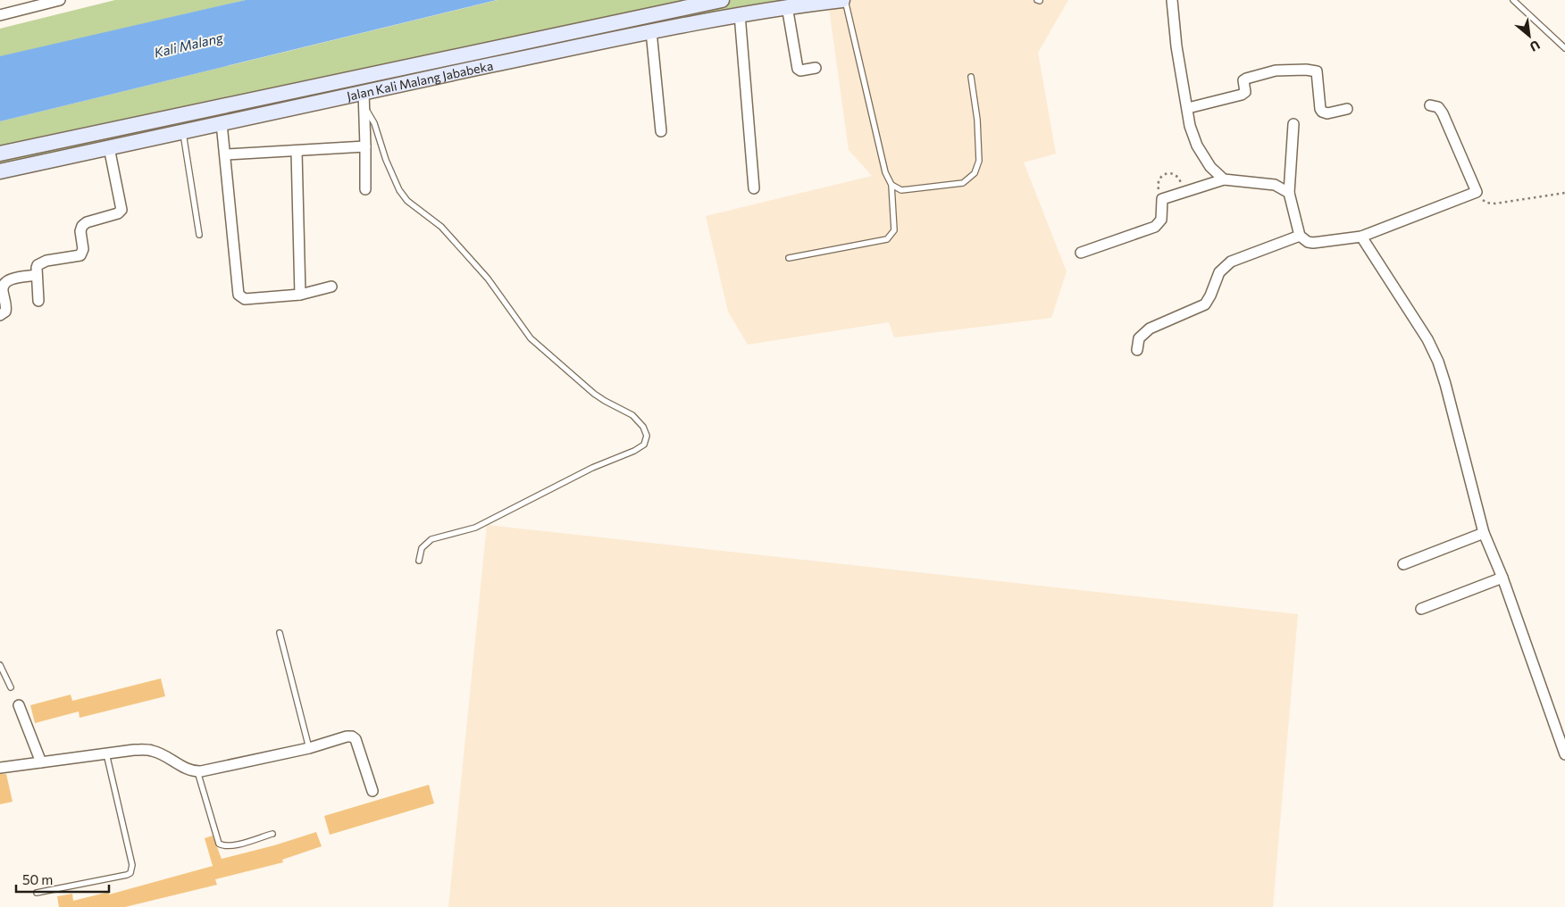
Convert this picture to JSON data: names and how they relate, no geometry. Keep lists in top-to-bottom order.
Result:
{
  "streets": {
    "main road": ["Jalan Kali Malang Jababeka"]
  },
  "water": ["Kali Malang"],
  "scale_bar": "50 m",
  "north": "bottom right"
}
